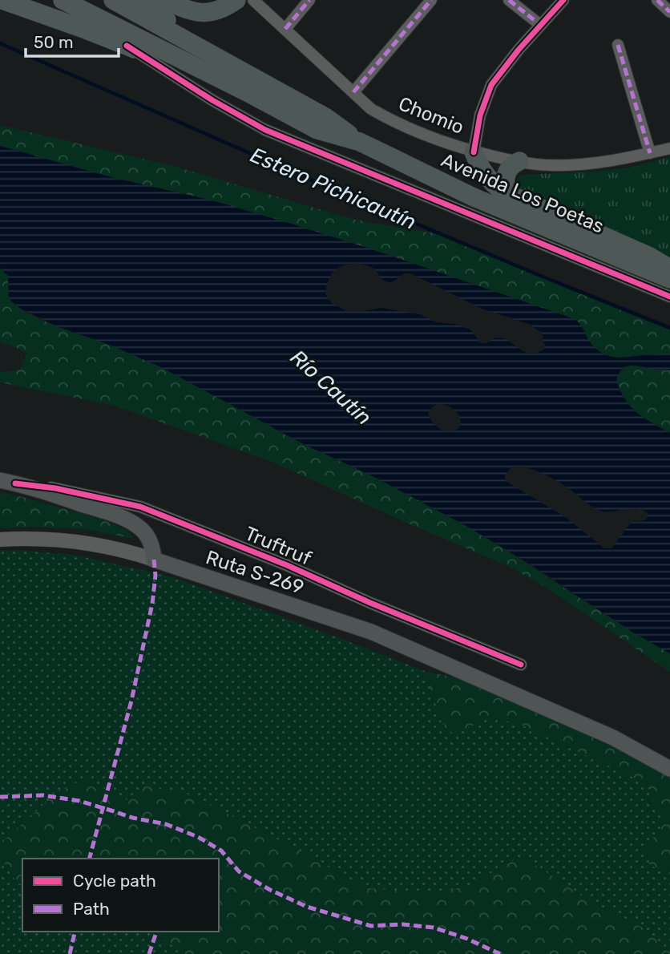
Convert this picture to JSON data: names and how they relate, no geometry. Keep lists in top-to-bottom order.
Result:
{
  "streets": {
    "main road": ["Avenida Los Poetas", "Truftruf", "Ruta S-269"],
    "street": ["Chomio"]
  },
  "crossings": [
    ["Truftruf", "Ruta S-269"]
  ],
  "water": ["Estero Pichicautín", "Río Cautín"],
  "legend": ["Cycle path", "Path"],
  "scale_bar": "50 m"
}
